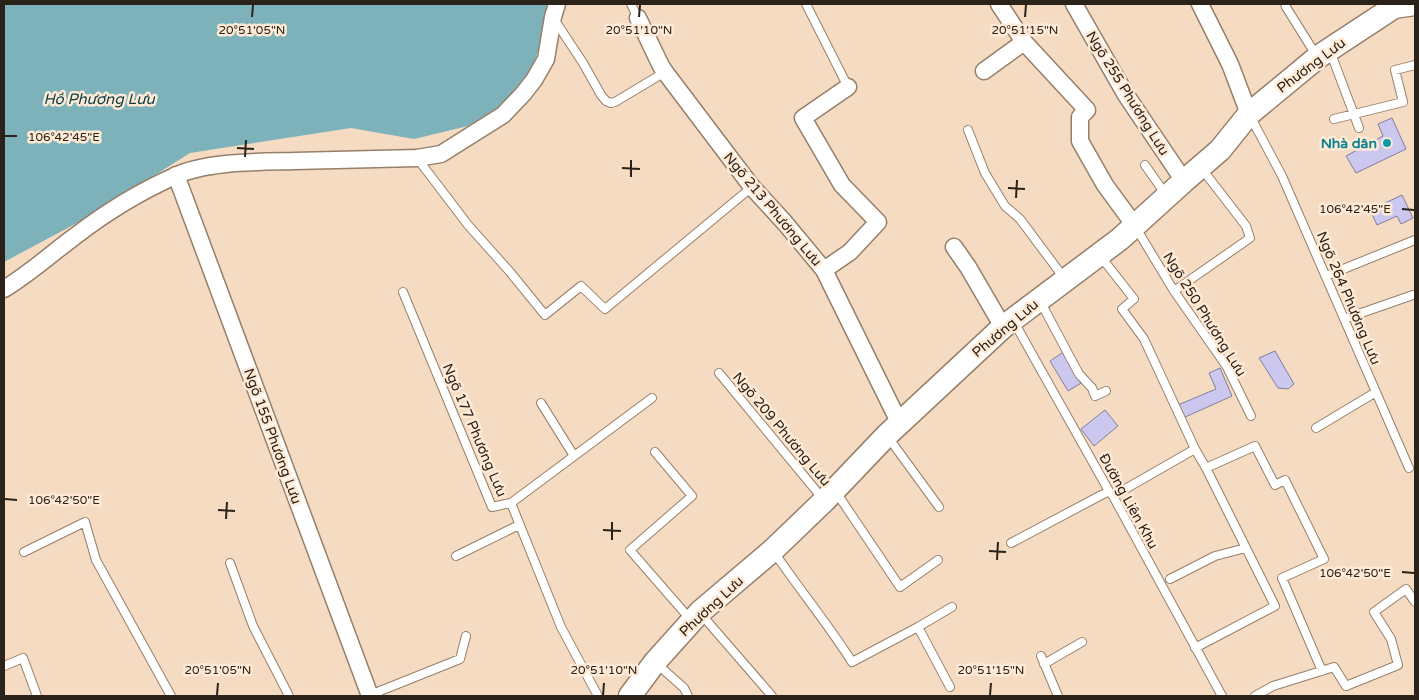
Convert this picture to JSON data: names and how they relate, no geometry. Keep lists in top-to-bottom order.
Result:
{
  "streets": {
    "street": [
      "Phương Lưu",
      "Ngõ 255 Phương Lưu",
      "Ngõ 213 Phương Lưu",
      "Ngõ 155 Phương Lưu"
    ],
    "lane": [
      "Ngõ 264 Phương Lưu",
      "Ngõ 250 Phương Lưu",
      "Ngõ 209 Phương Lưu",
      "Ngõ 177 Phương Lưu",
      "Đường Liên Khu"
    ]
  },
  "crossings": [
    ["Phương Lưu", "Ngõ 255 Phương Lưu"],
    ["Phương Lưu", "Ngõ 213 Phương Lưu"],
    ["Phương Lưu", "Ngõ 264 Phương Lưu"],
    ["Phương Lưu", "Ngõ 250 Phương Lưu"],
    ["Phương Lưu", "Ngõ 209 Phương Lưu"],
    ["Phương Lưu", "Đường Liên Khu"]
  ],
  "water": ["Hồ Phương Lưu"],
  "places": ["Nhà dân"],
  "coordinates": [
    "20°51'05\"N",
    "20°51'10\"N",
    "20°51'15\"N",
    "106°42'45\"E",
    "106°42'50\"E"
  ]
}
